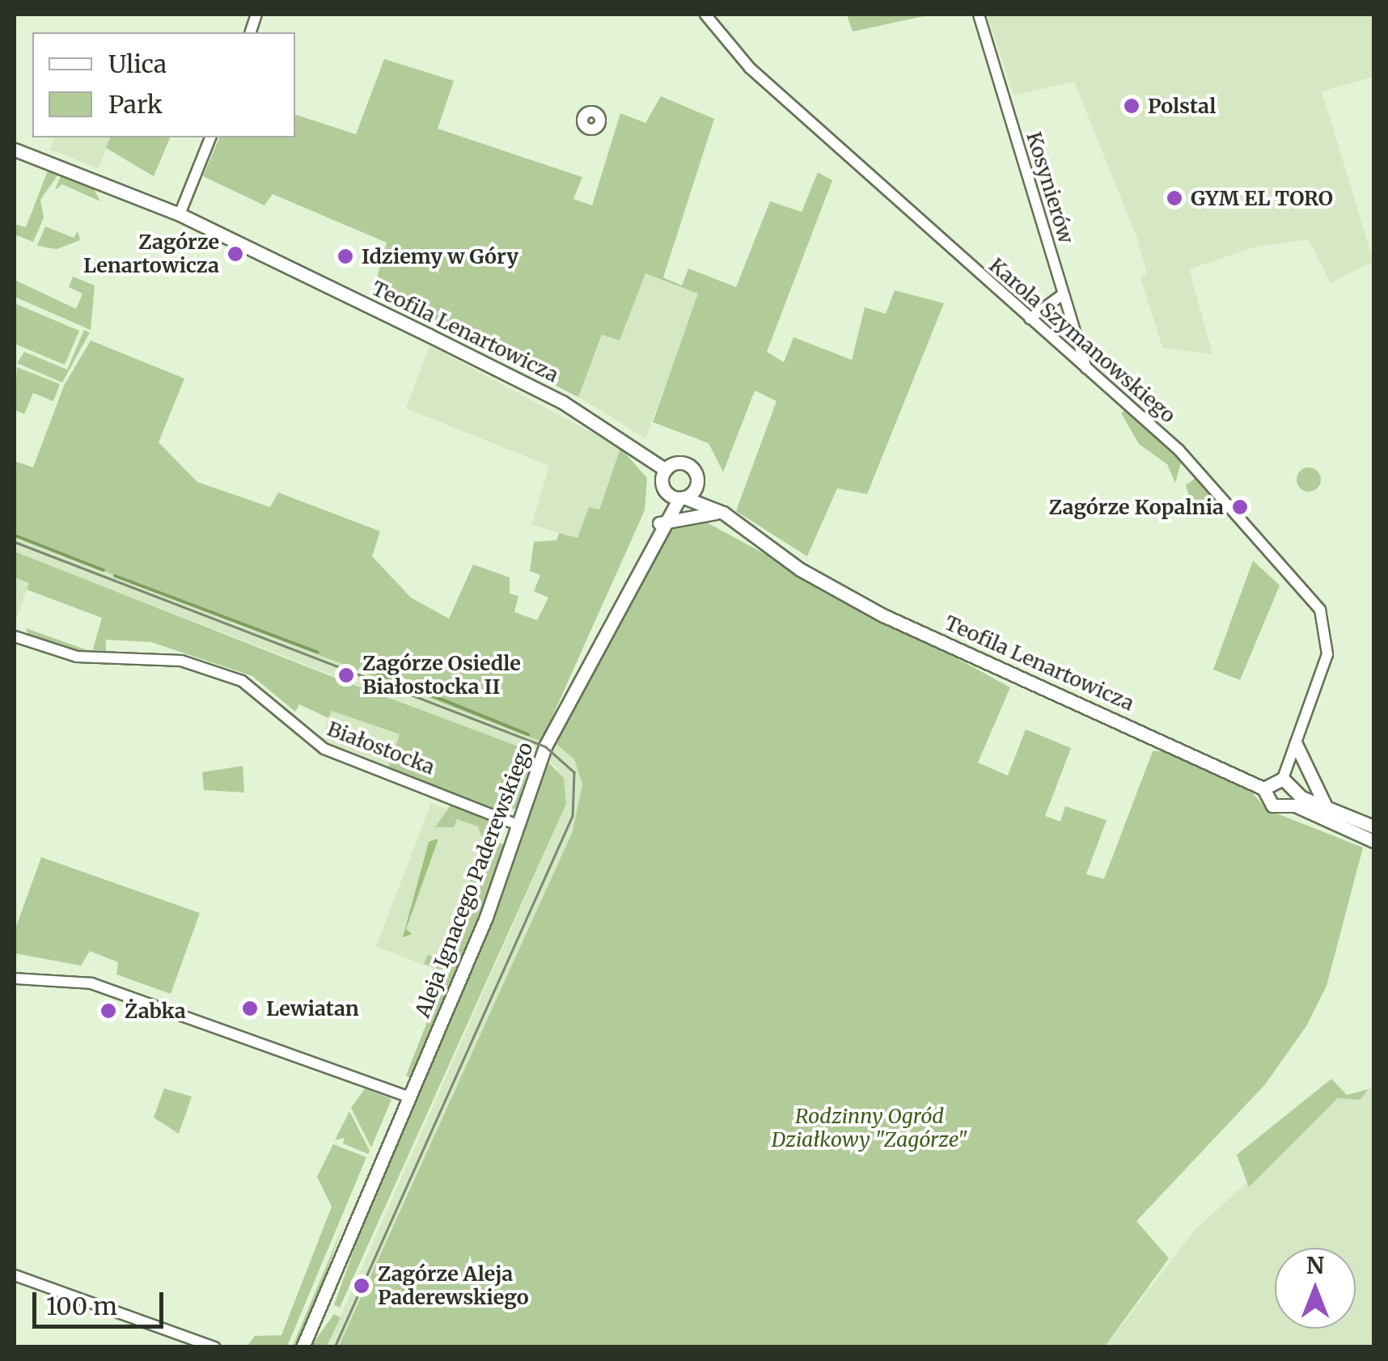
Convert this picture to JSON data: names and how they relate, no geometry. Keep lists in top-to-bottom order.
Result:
{
  "streets": {
    "street": [
      "Kosynierów",
      "Teofila Lenartowicza",
      "Karola Szymanowskiego",
      "Białostocka",
      "Aleja Ignacego Paderewskiego"
    ]
  },
  "crossings": [
    ["Kosynierów", "Karola Szymanowskiego"],
    ["Teofila Lenartowicza", "Aleja Ignacego Paderewskiego"],
    ["Białostocka", "Aleja Ignacego Paderewskiego"]
  ],
  "parks": ["Rodzinny Ogród Działkowy \"Zagórze\""],
  "places": [
    "Polstal",
    "GYM EL TORO",
    "Zagórze Lenartowicza",
    "Idziemy w Góry",
    "Zagórze Kopalnia",
    "Zagórze Osiedle Białostocka II",
    "Lewiatan",
    "Żabka",
    "Zagórze Aleja Paderewskiego"
  ],
  "legend": ["Ulica", "Park"],
  "scale_bar": "100 m",
  "north": "top"
}
